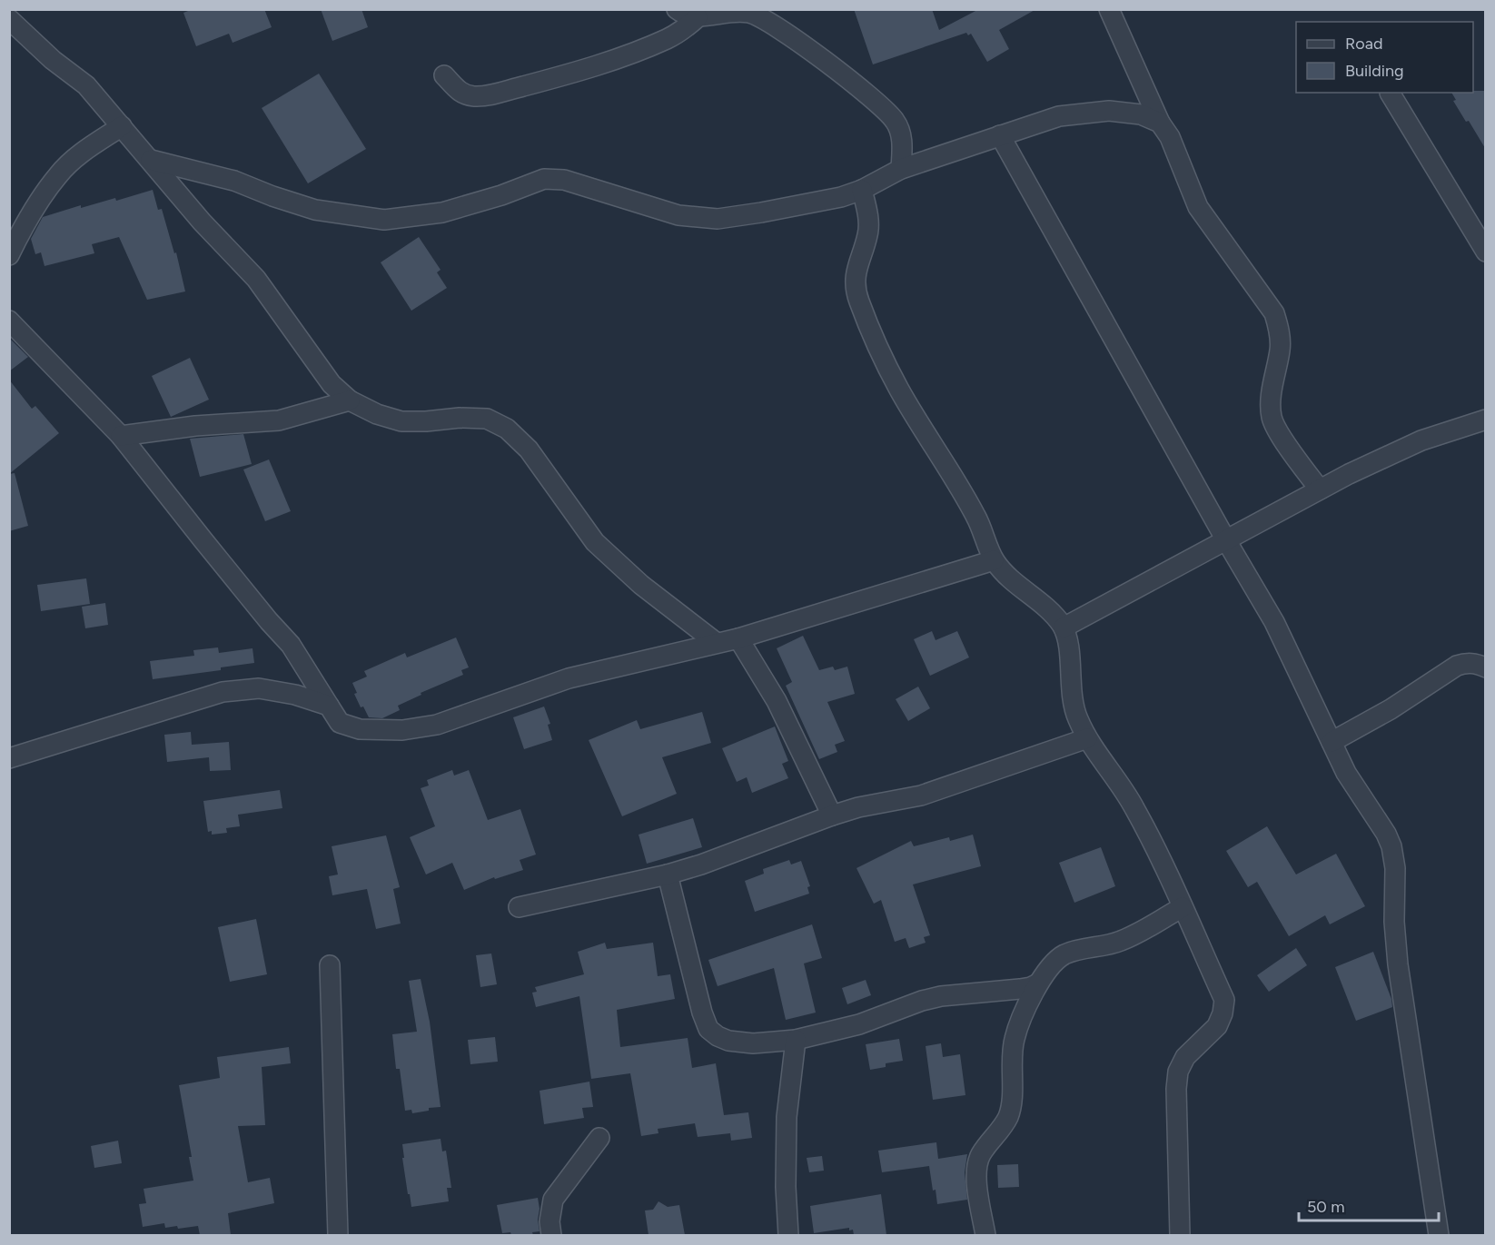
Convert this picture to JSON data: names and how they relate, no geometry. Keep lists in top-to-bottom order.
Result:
{
  "legend": ["Road", "Building"],
  "scale_bar": "50 m"
}
